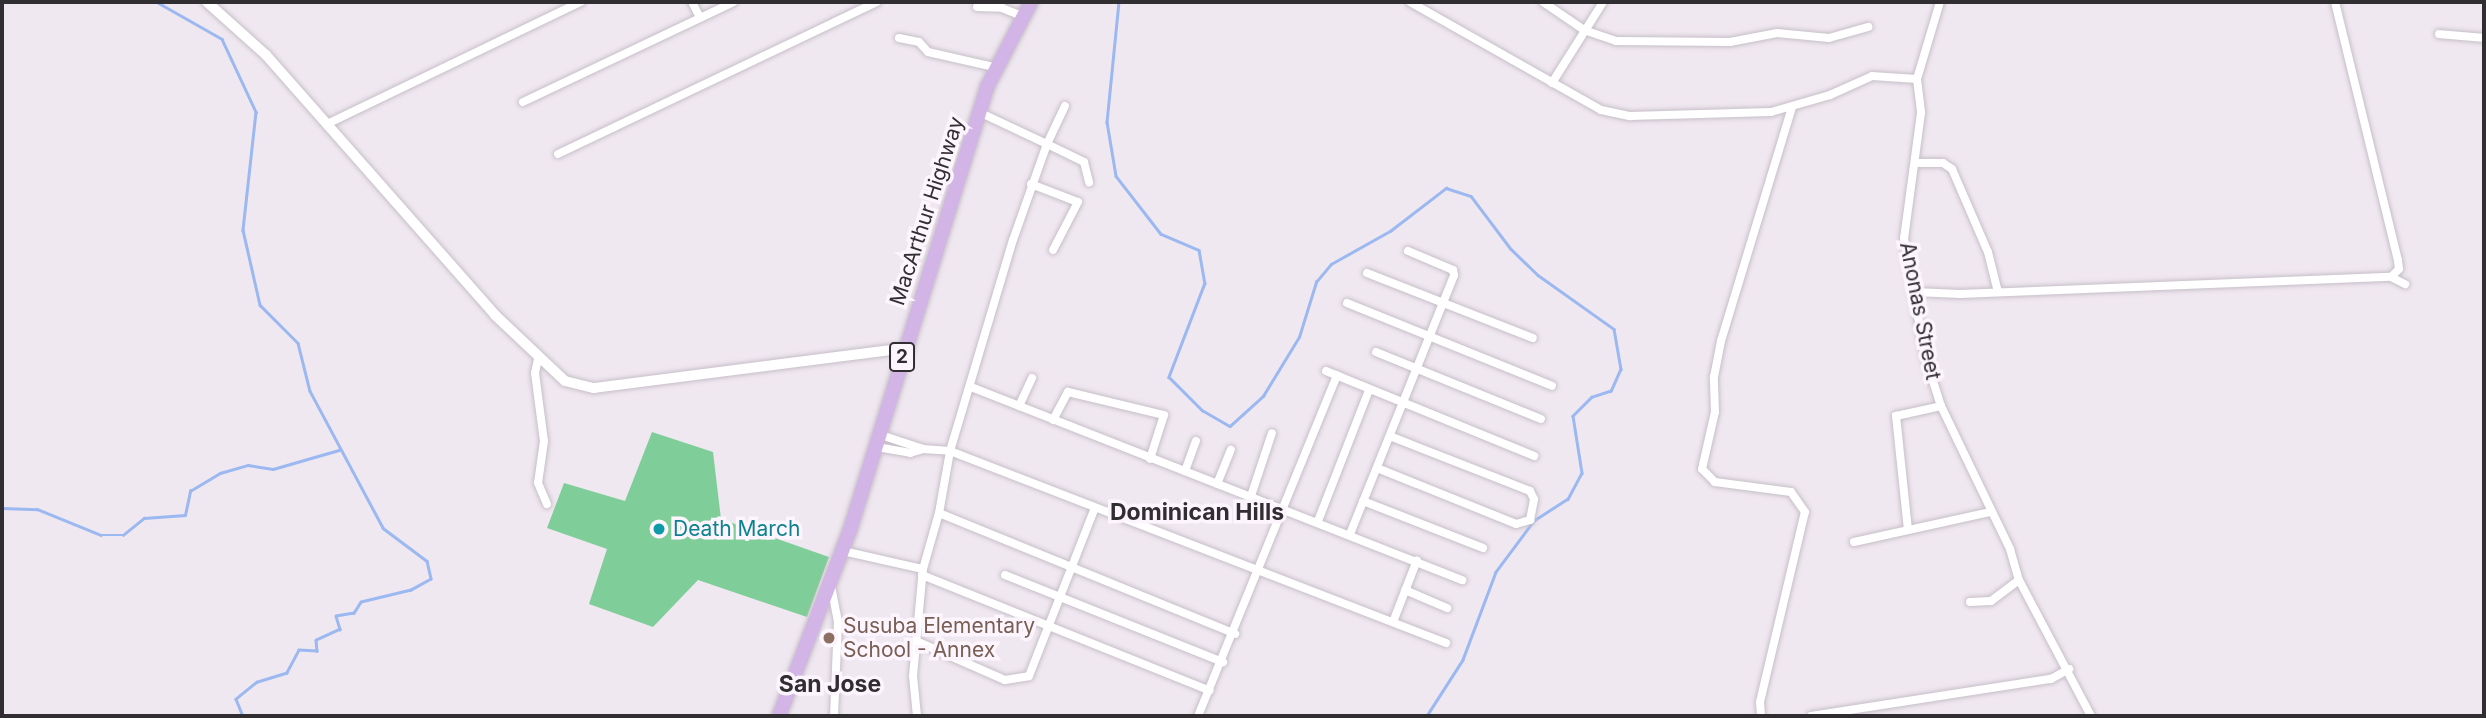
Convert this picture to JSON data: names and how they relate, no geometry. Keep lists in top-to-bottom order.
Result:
{
  "streets": {
    "highway": ["MacArthur Highway", "2"],
    "street": ["Anonas Street"]
  },
  "districts": ["Dominican Hills", "San Jose"],
  "places": ["Death March", "Susuba Elementary School - Annex"]
}
